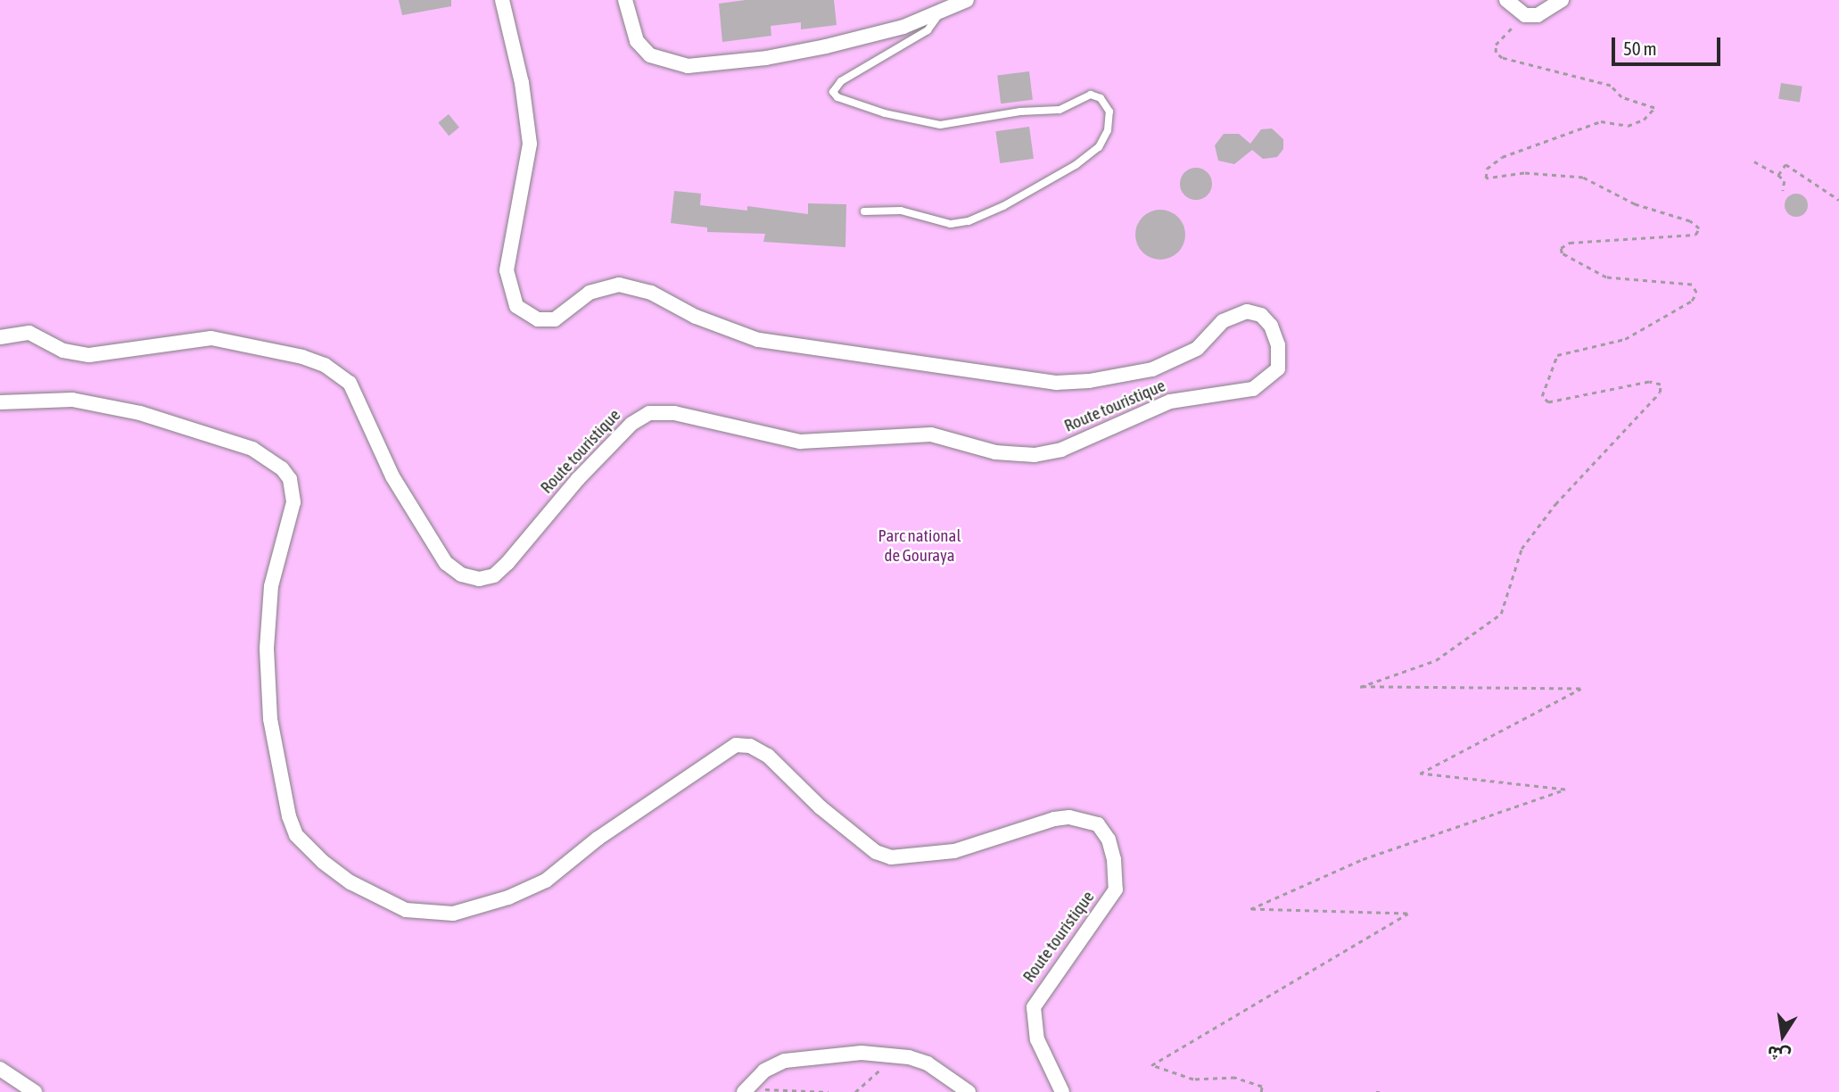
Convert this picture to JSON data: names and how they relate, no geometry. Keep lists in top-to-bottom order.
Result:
{
  "streets": {
    "street": ["Route touristique"]
  },
  "parks": ["Parc national de Gouraya"],
  "scale_bar": "50 m",
  "north": "bottom"
}
